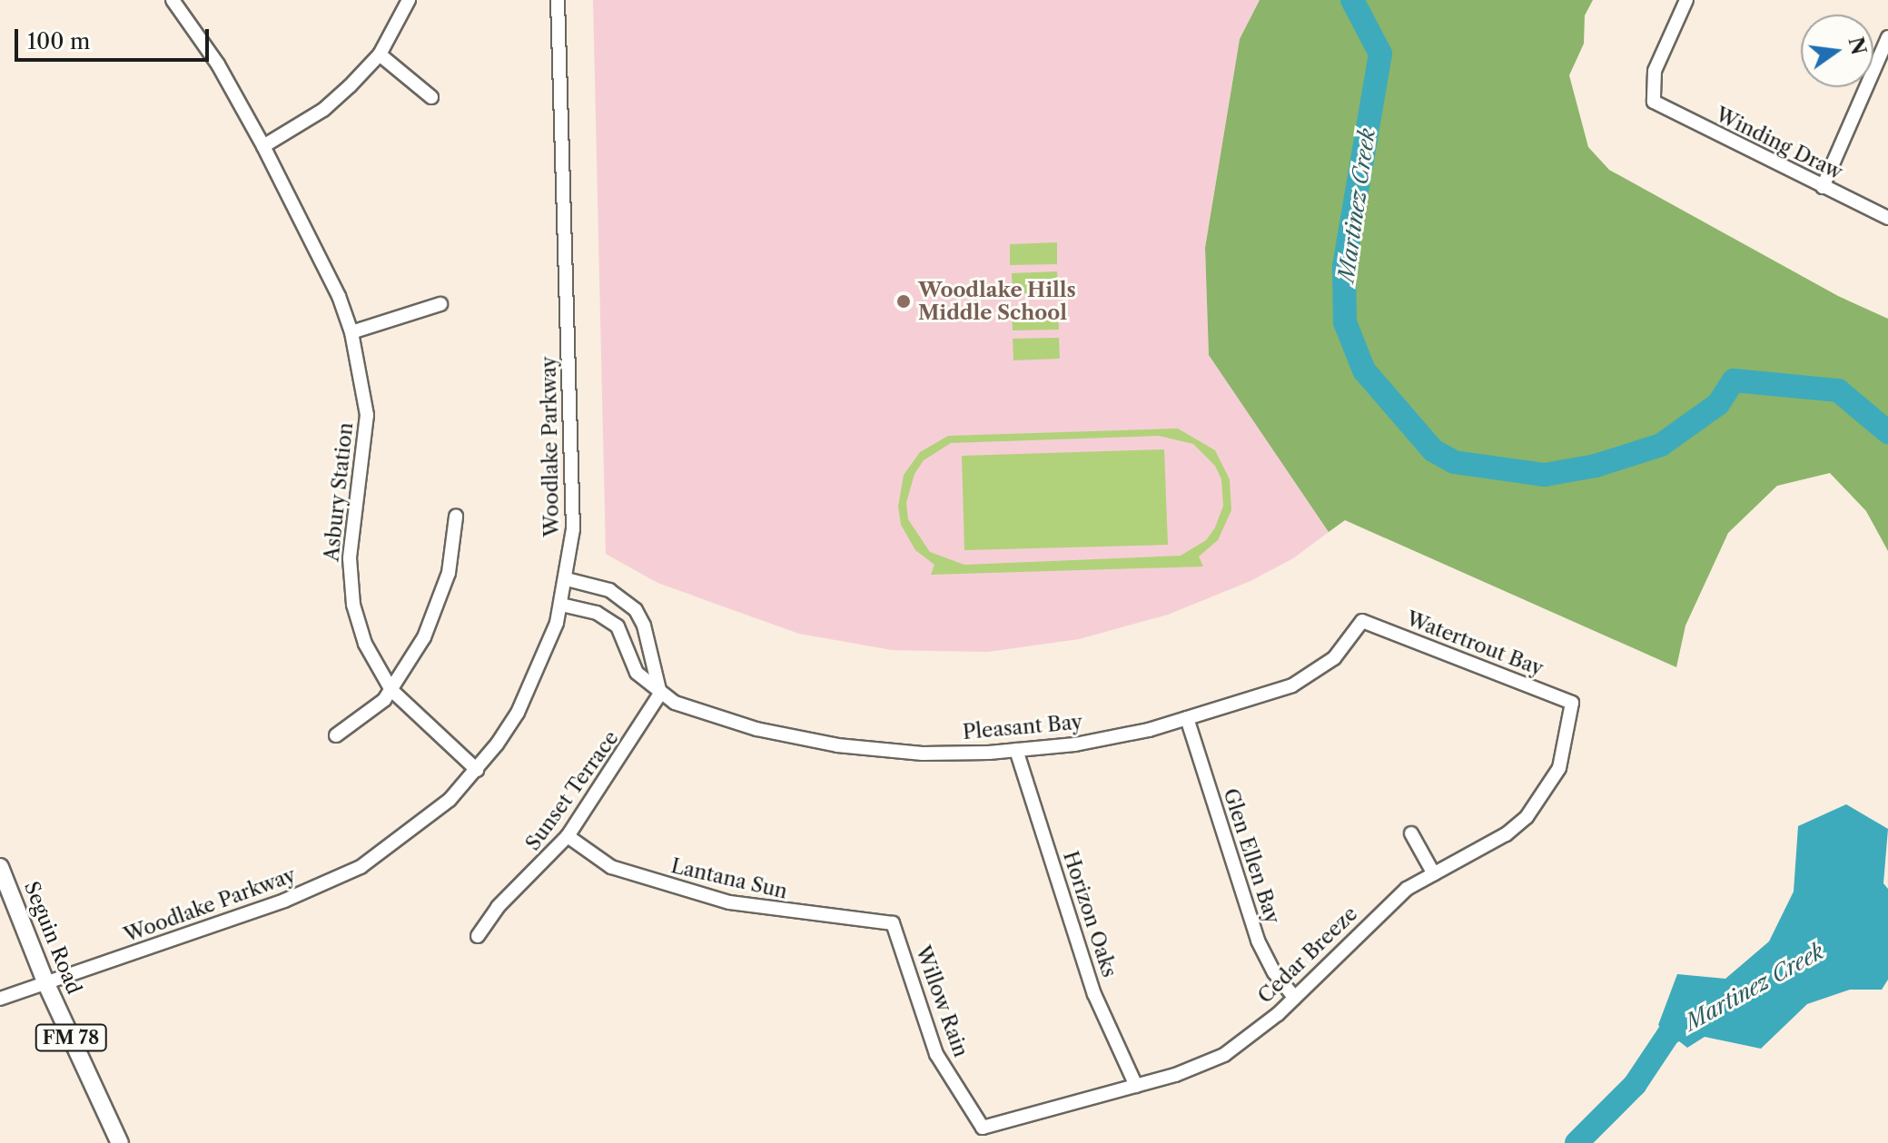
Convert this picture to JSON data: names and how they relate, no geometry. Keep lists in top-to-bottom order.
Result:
{
  "streets": {
    "main road": ["Seguin Road", "FM 78"],
    "street": [
      "Winding Draw",
      "Woodlake Parkway",
      "Asbury Station",
      "Watertrout Bay",
      "Pleasant Bay",
      "Sunset Terrace",
      "Glen Ellen Bay",
      "Lantana Sun",
      "Horizon Oaks",
      "Cedar Breeze",
      "Willow Rain"
    ]
  },
  "crossings": [
    ["Woodlake Parkway", "Asbury Station"],
    ["Woodlake Parkway", "Seguin Road"],
    ["Watertrout Bay", "Pleasant Bay"],
    ["Watertrout Bay", "Cedar Breeze"],
    ["Pleasant Bay", "Sunset Terrace"],
    ["Pleasant Bay", "Glen Ellen Bay"],
    ["Pleasant Bay", "Horizon Oaks"],
    ["Sunset Terrace", "Lantana Sun"],
    ["Glen Ellen Bay", "Cedar Breeze"],
    ["Lantana Sun", "Willow Rain"],
    ["Horizon Oaks", "Cedar Breeze"],
    ["Cedar Breeze", "Willow Rain"]
  ],
  "water": ["Martinez Creek"],
  "places": ["Woodlake Hills Middle School"],
  "scale_bar": "100 m",
  "north": "right"
}
